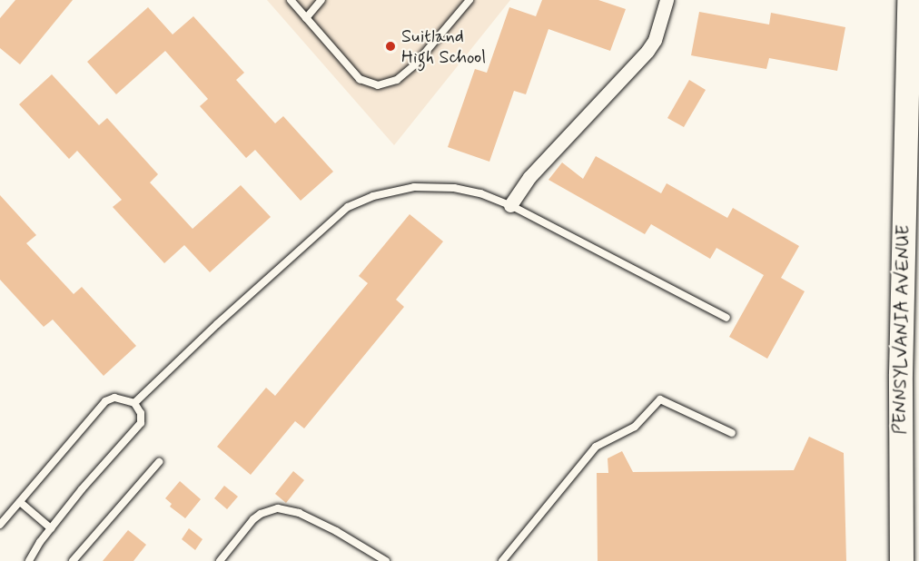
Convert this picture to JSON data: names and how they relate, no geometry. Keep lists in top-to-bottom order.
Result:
{
  "streets": {
    "highway": ["PENNSYLVANIA AVENUE"]
  },
  "places": ["Suitland High School"]
}
